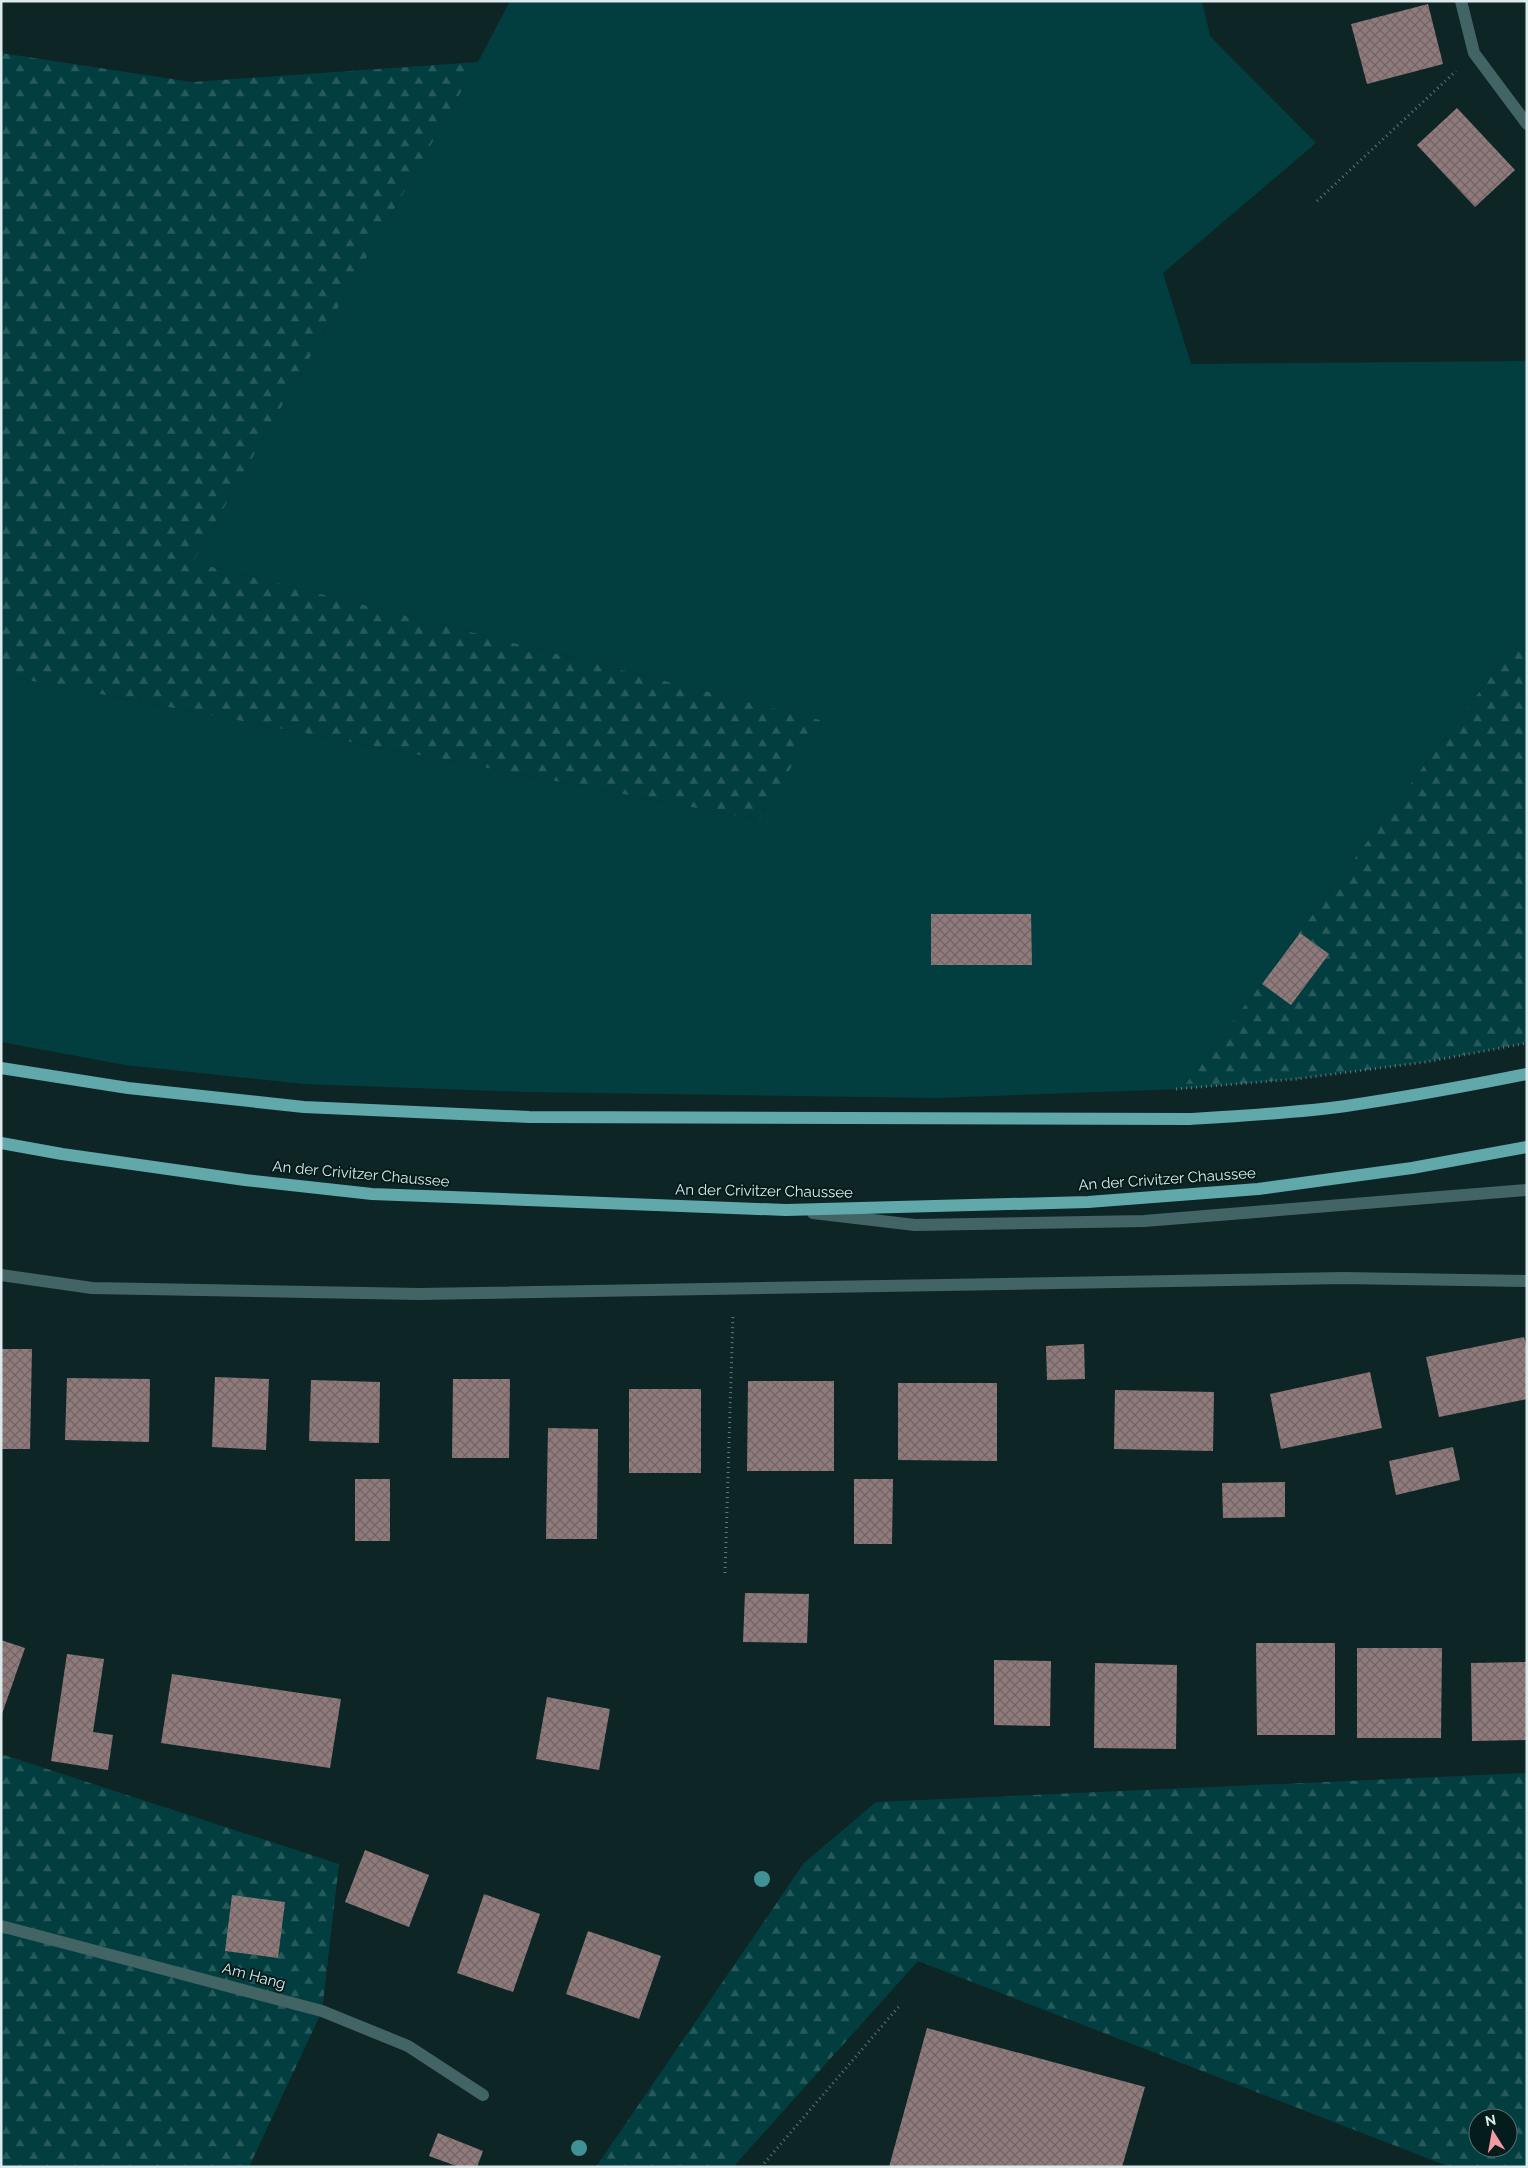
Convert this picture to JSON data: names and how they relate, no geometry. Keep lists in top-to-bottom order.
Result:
{
  "streets": {
    "main road": ["An der Crivitzer Chaussee"],
    "street": ["Am Hang"]
  },
  "north": "top"
}
